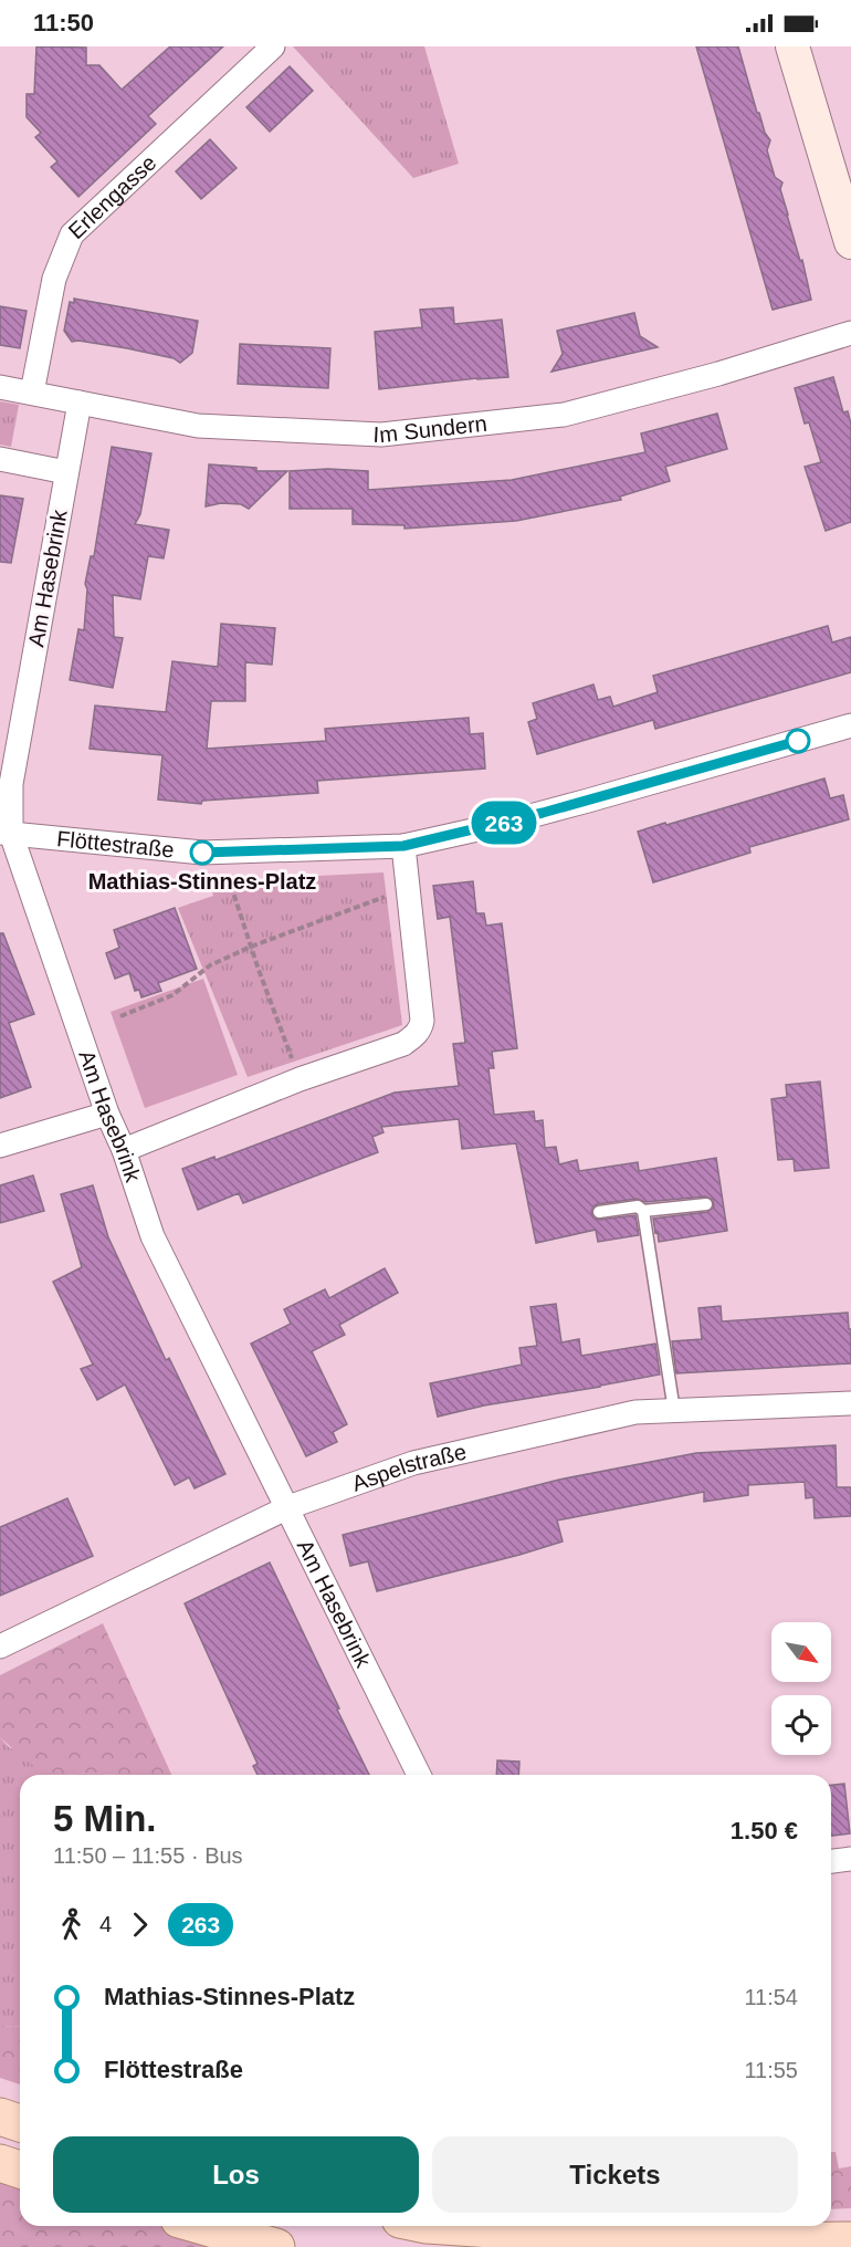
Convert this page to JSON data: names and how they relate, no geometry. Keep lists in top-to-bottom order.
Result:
{
  "streets": {
    "street": [
      "Erlengasse",
      "Im Sundern",
      "Am Hasebrink",
      "Flöttestraße",
      "Aspelstraße"
    ]
  },
  "crossings": [
    ["Erlengasse", "Im Sundern"],
    ["Im Sundern", "Am Hasebrink"],
    ["Am Hasebrink", "Flöttestraße"],
    ["Am Hasebrink", "Aspelstraße"]
  ],
  "places": ["Mathias-Stinnes-Platz"],
  "lines": ["bus line 263"],
  "north": "bottom right",
  "page": {
    "status": "11:50",
    "on_map": "263",
    "heading": ["5 Min.", "11:50 – 11:55 · Bus", "1.50 €"],
    "legs": ["4", "263"],
    "list": [
      {
        "name": "Mathias-Stinnes-Platz",
        "value": "11:54"
      },
      {
        "name": "Flöttestraße",
        "value": "11:55"
      }
    ],
    "buttons": ["Los", "Tickets"]
  }
}
